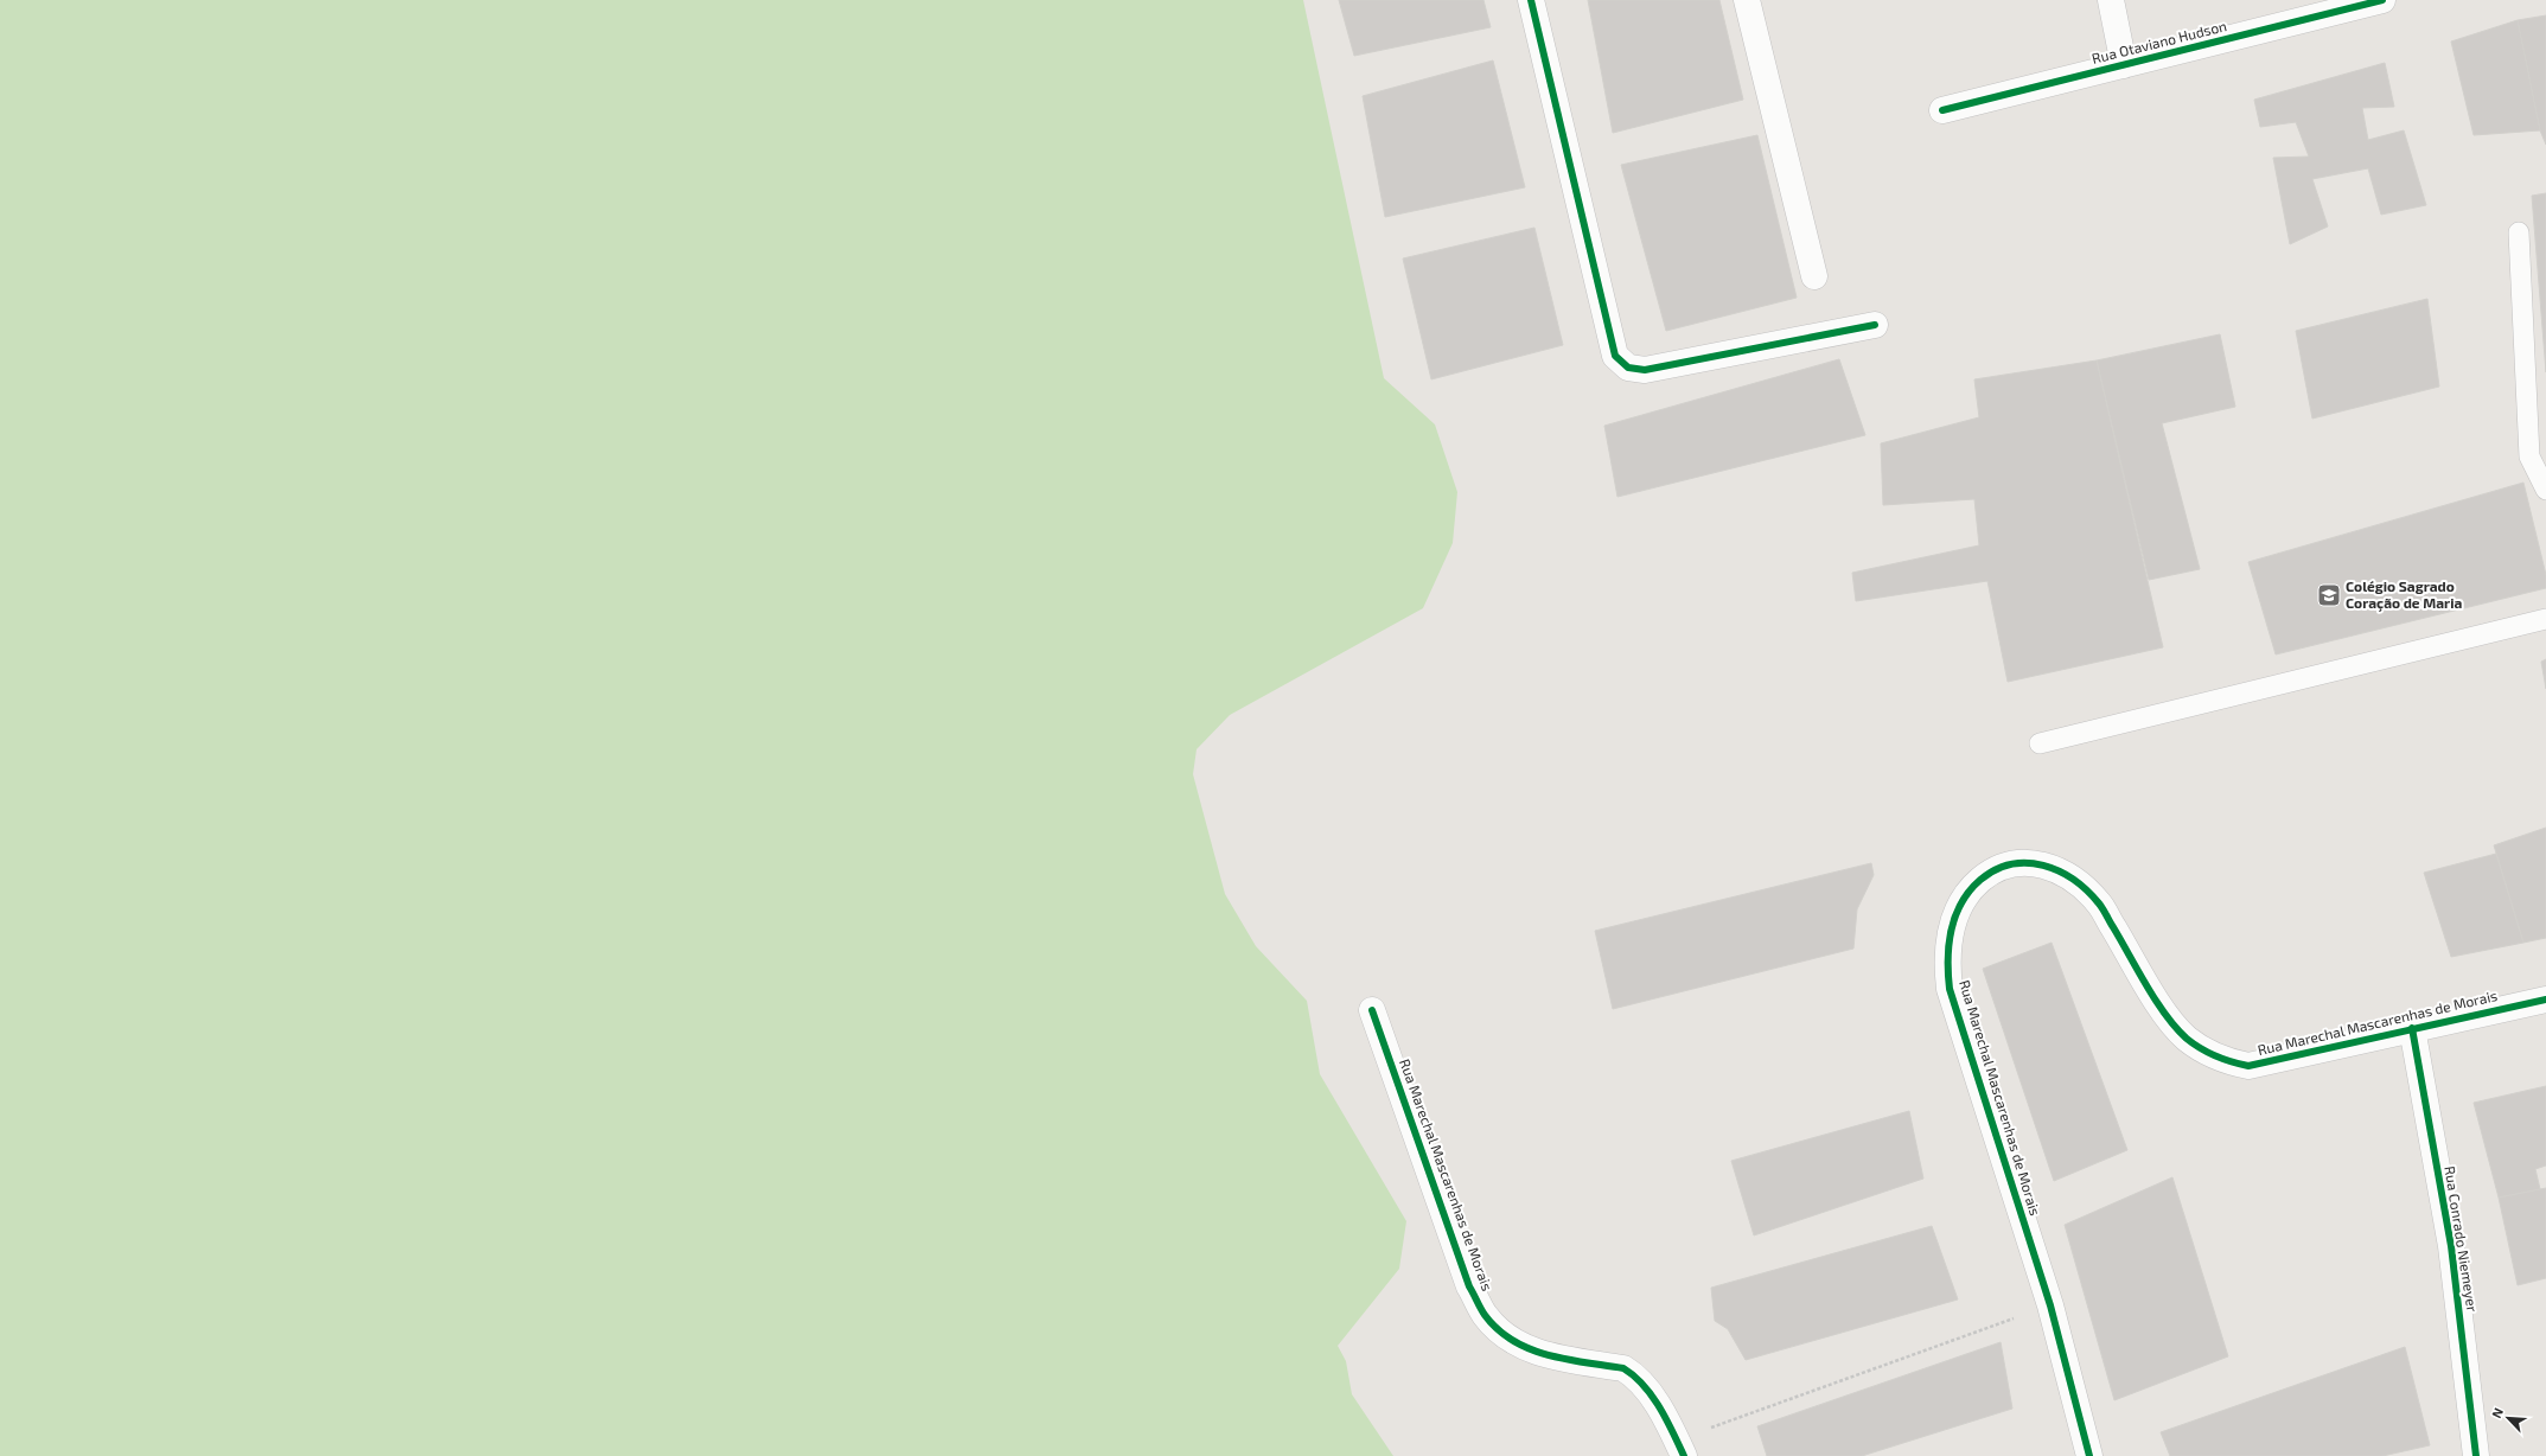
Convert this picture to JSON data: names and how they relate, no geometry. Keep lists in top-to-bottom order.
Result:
{
  "streets": {
    "street": ["Rua Otaviano Hudson", "Rua Marechal Mascarenhas de Morais", "Rua Conrado Niemeyer"]
  },
  "crossings": [
    ["Rua Marechal Mascarenhas de Morais", "Rua Conrado Niemeyer"]
  ],
  "places": {
    "school or university": ["Colégio Sagrado Coração de Maria"]
  },
  "north": "top left"
}
